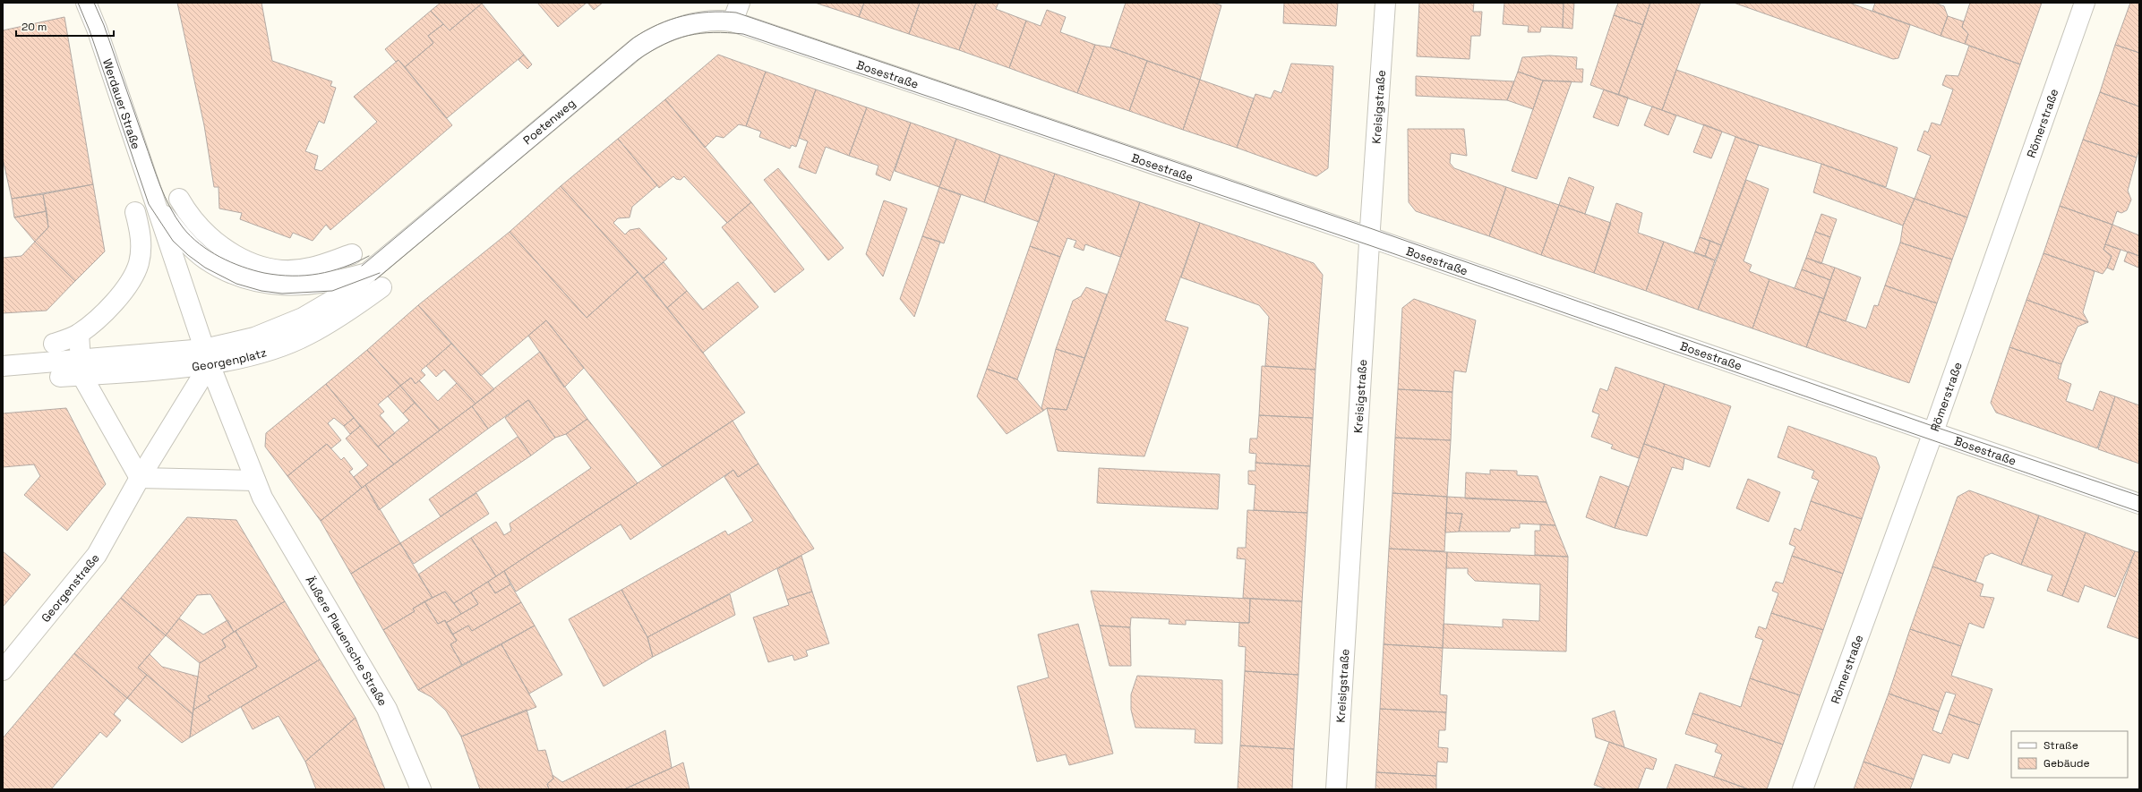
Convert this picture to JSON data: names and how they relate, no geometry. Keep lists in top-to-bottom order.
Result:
{
  "streets": {
    "street": [
      "Bosestraße",
      "Werdauer Straße",
      "Kreisigstraße",
      "Poetenweg",
      "Römerstraße",
      "Georgenplatz",
      "Georgenstraße",
      "Äußere Plauensche Straße"
    ]
  },
  "crossings": [
    ["Bosestraße", "Kreisigstraße"],
    ["Bosestraße", "Poetenweg"],
    ["Bosestraße", "Römerstraße"],
    ["Werdauer Straße", "Poetenweg"],
    ["Werdauer Straße", "Georgenplatz"],
    ["Werdauer Straße", "Georgenstraße"],
    ["Werdauer Straße", "Äußere Plauensche Straße"],
    ["Poetenweg", "Georgenplatz"],
    ["Poetenweg", "Georgenstraße"],
    ["Poetenweg", "Äußere Plauensche Straße"],
    ["Georgenplatz", "Georgenstraße"],
    ["Georgenplatz", "Äußere Plauensche Straße"],
    ["Georgenstraße", "Äußere Plauensche Straße"]
  ],
  "legend": ["Straße", "Gebäude"],
  "scale_bar": "20 m"
}
